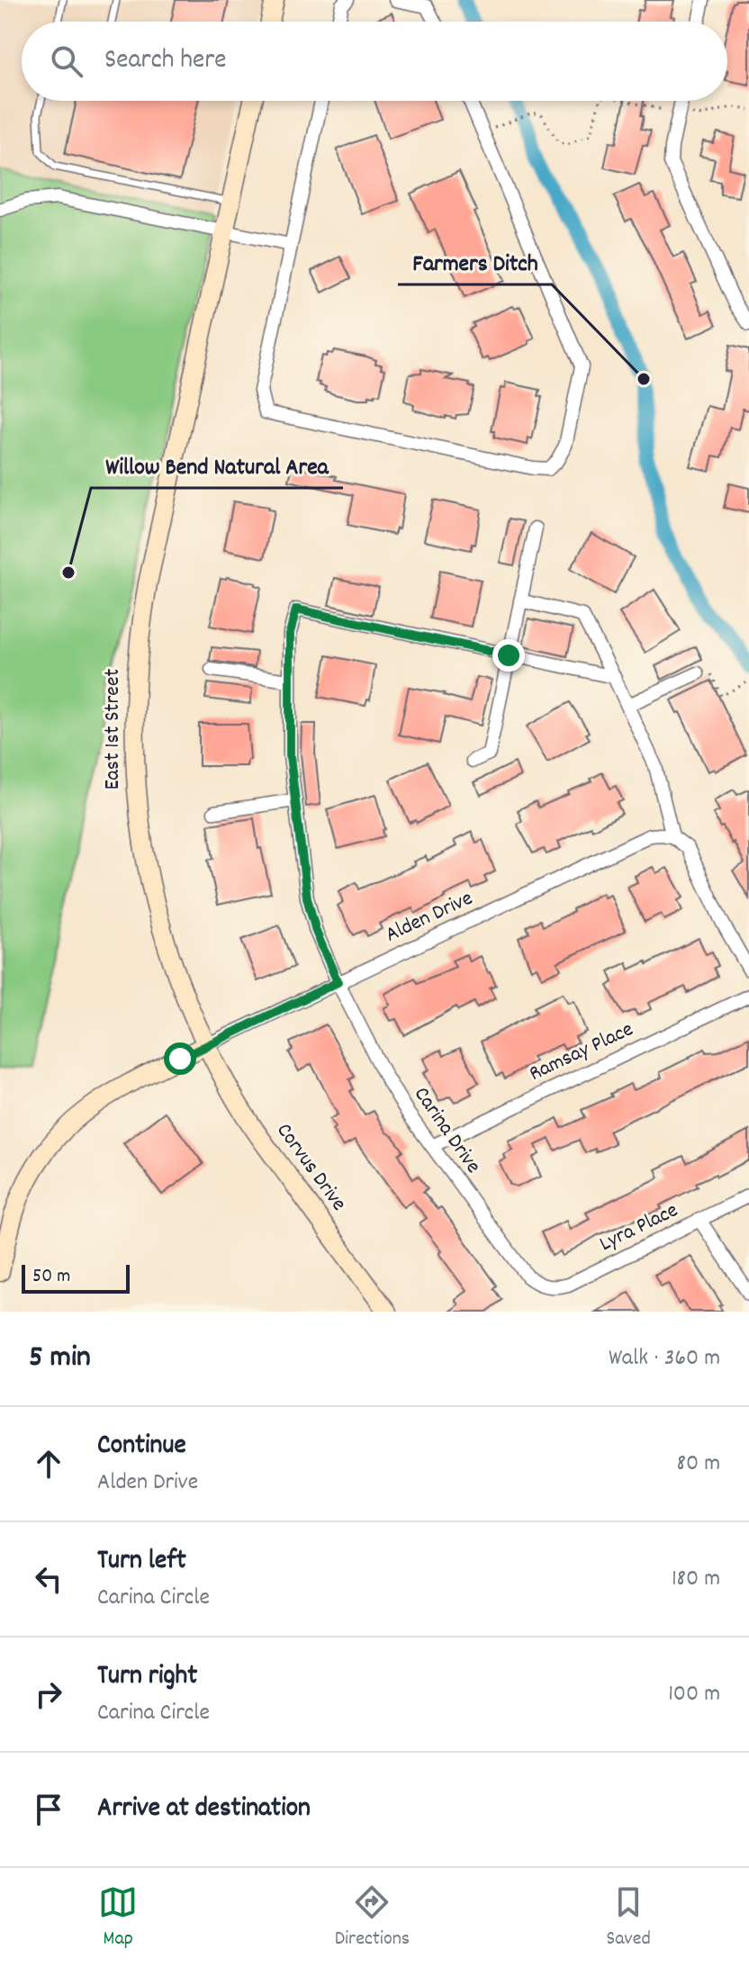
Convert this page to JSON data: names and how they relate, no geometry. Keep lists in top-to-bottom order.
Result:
{
  "streets": {
    "street": [
      "East 1st Street",
      "Alden Drive",
      "Ramsay Place",
      "Carina Drive",
      "Corvus Drive",
      "Lyra Place"
    ]
  },
  "crossings": [
    ["East 1st Street", "Alden Drive"],
    ["East 1st Street", "Corvus Drive"],
    ["Alden Drive", "Carina Drive"],
    ["Alden Drive", "Corvus Drive"],
    ["Ramsay Place", "Carina Drive"],
    ["Carina Drive", "Lyra Place"]
  ],
  "places": ["Farmers Ditch", "Willow Bend Natural Area"],
  "scale_bar": "50 m",
  "page": {
    "search": "Search here",
    "scale": "50 m",
    "heading": ["5 min", "Walk · 360 m"],
    "list": [
      ["Continue", "Alden Drive", "80 m"],
      ["Turn left", "Carina Circle", "180 m"],
      ["Turn right", "Carina Circle", "100 m"],
      "Arrive at destination"
    ],
    "nav": ["Map", "Directions", "Saved"]
  }
}
